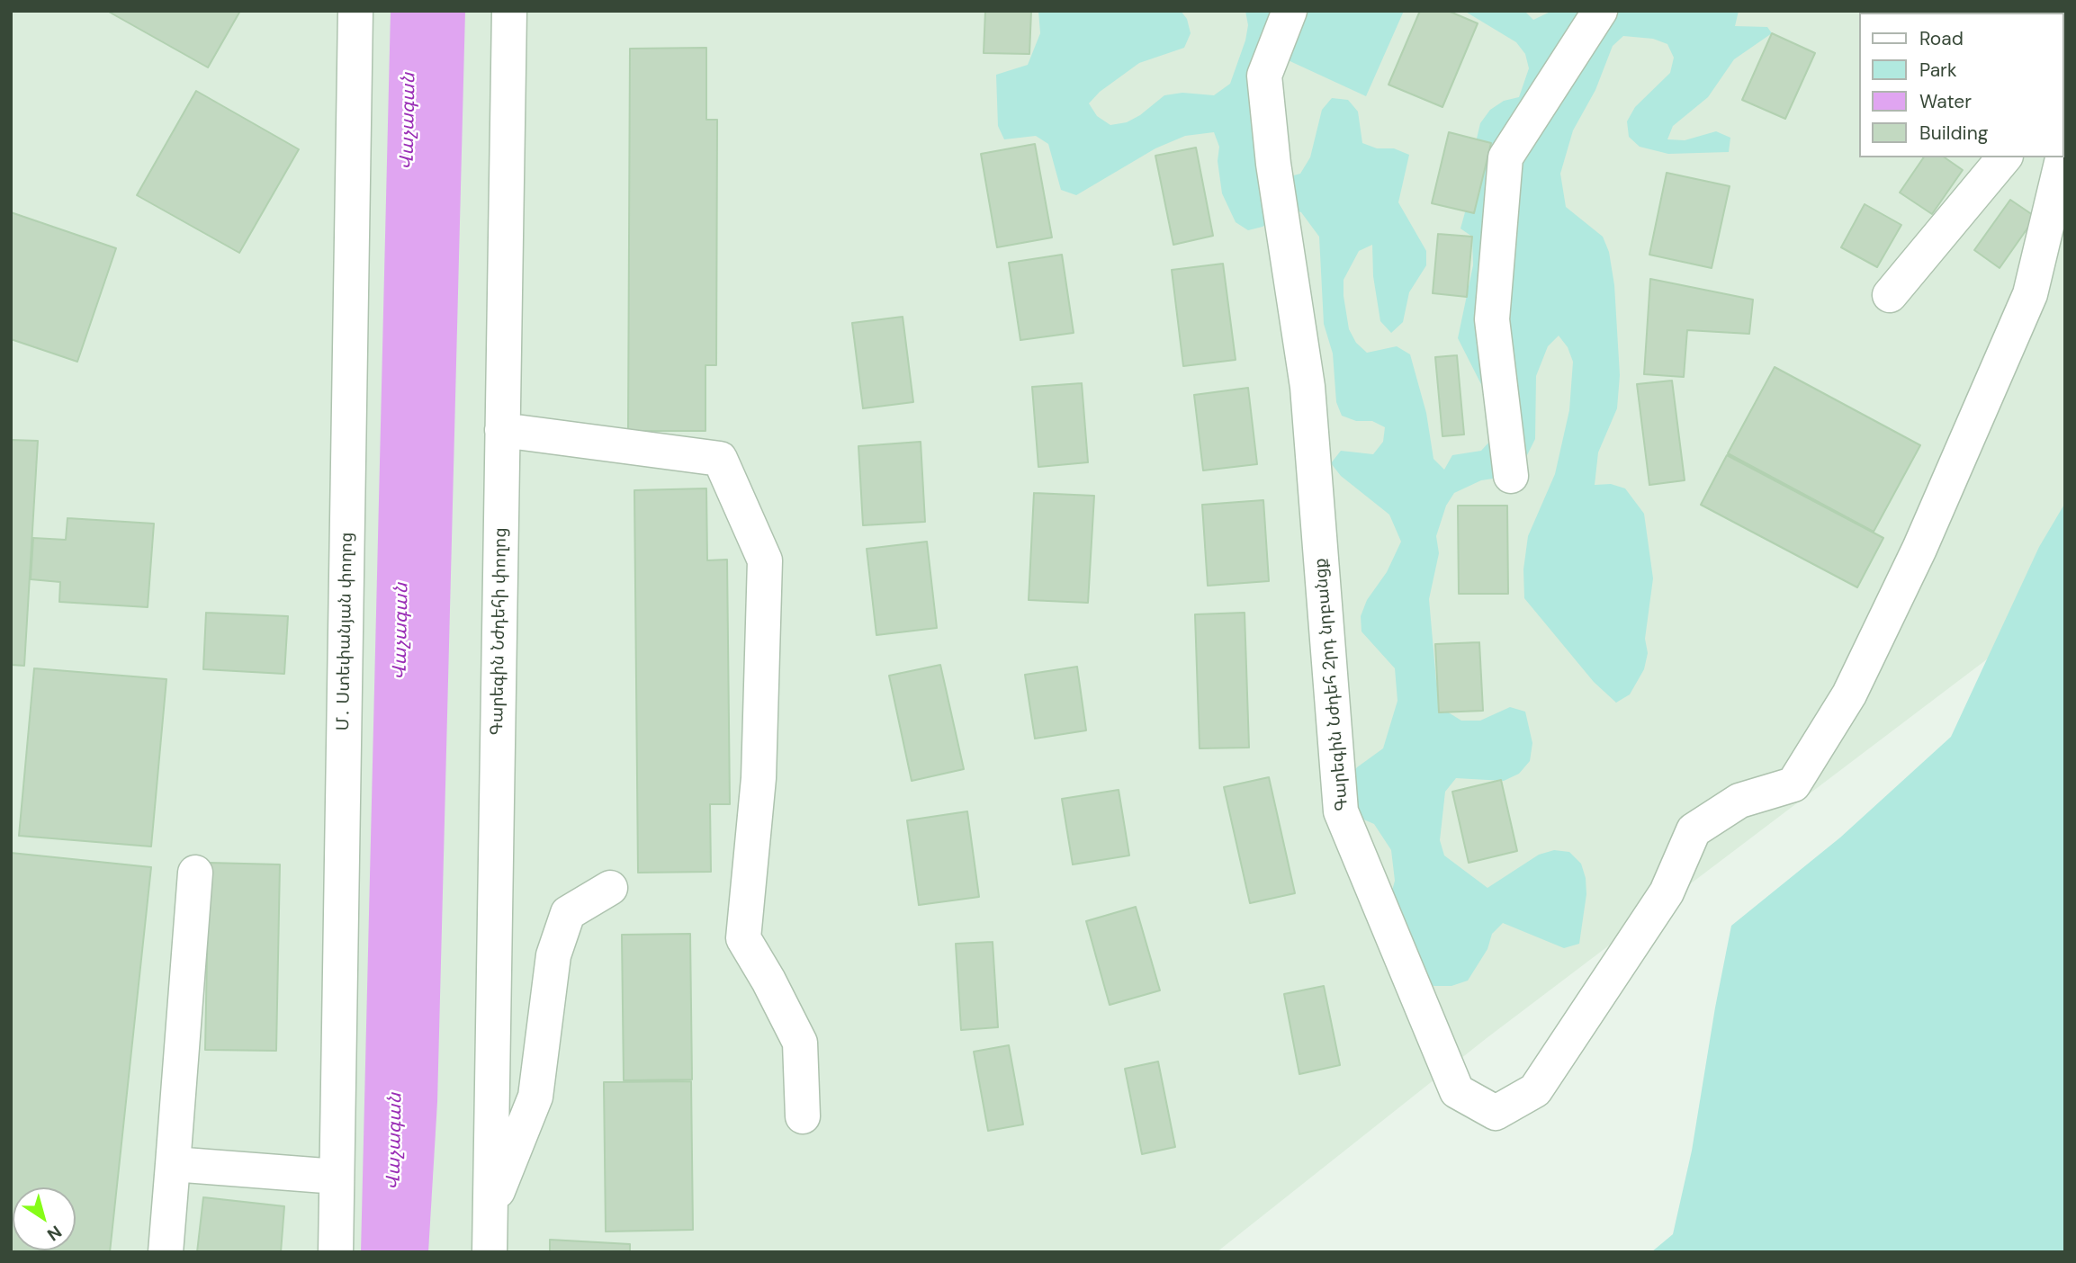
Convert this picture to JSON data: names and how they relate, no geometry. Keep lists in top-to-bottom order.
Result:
{
  "streets": {
    "street": ["Մ․ Ստեփանյան փողոց", "Գարեգին Նժդեհի փողոց", "Գարեգին Նժդեհ 2րդ նրբանցք"]
  },
  "water": ["Վաչագան"],
  "legend": [
    "Road",
    "Park",
    "Water",
    "Building"
  ],
  "north": "bottom right"
}
